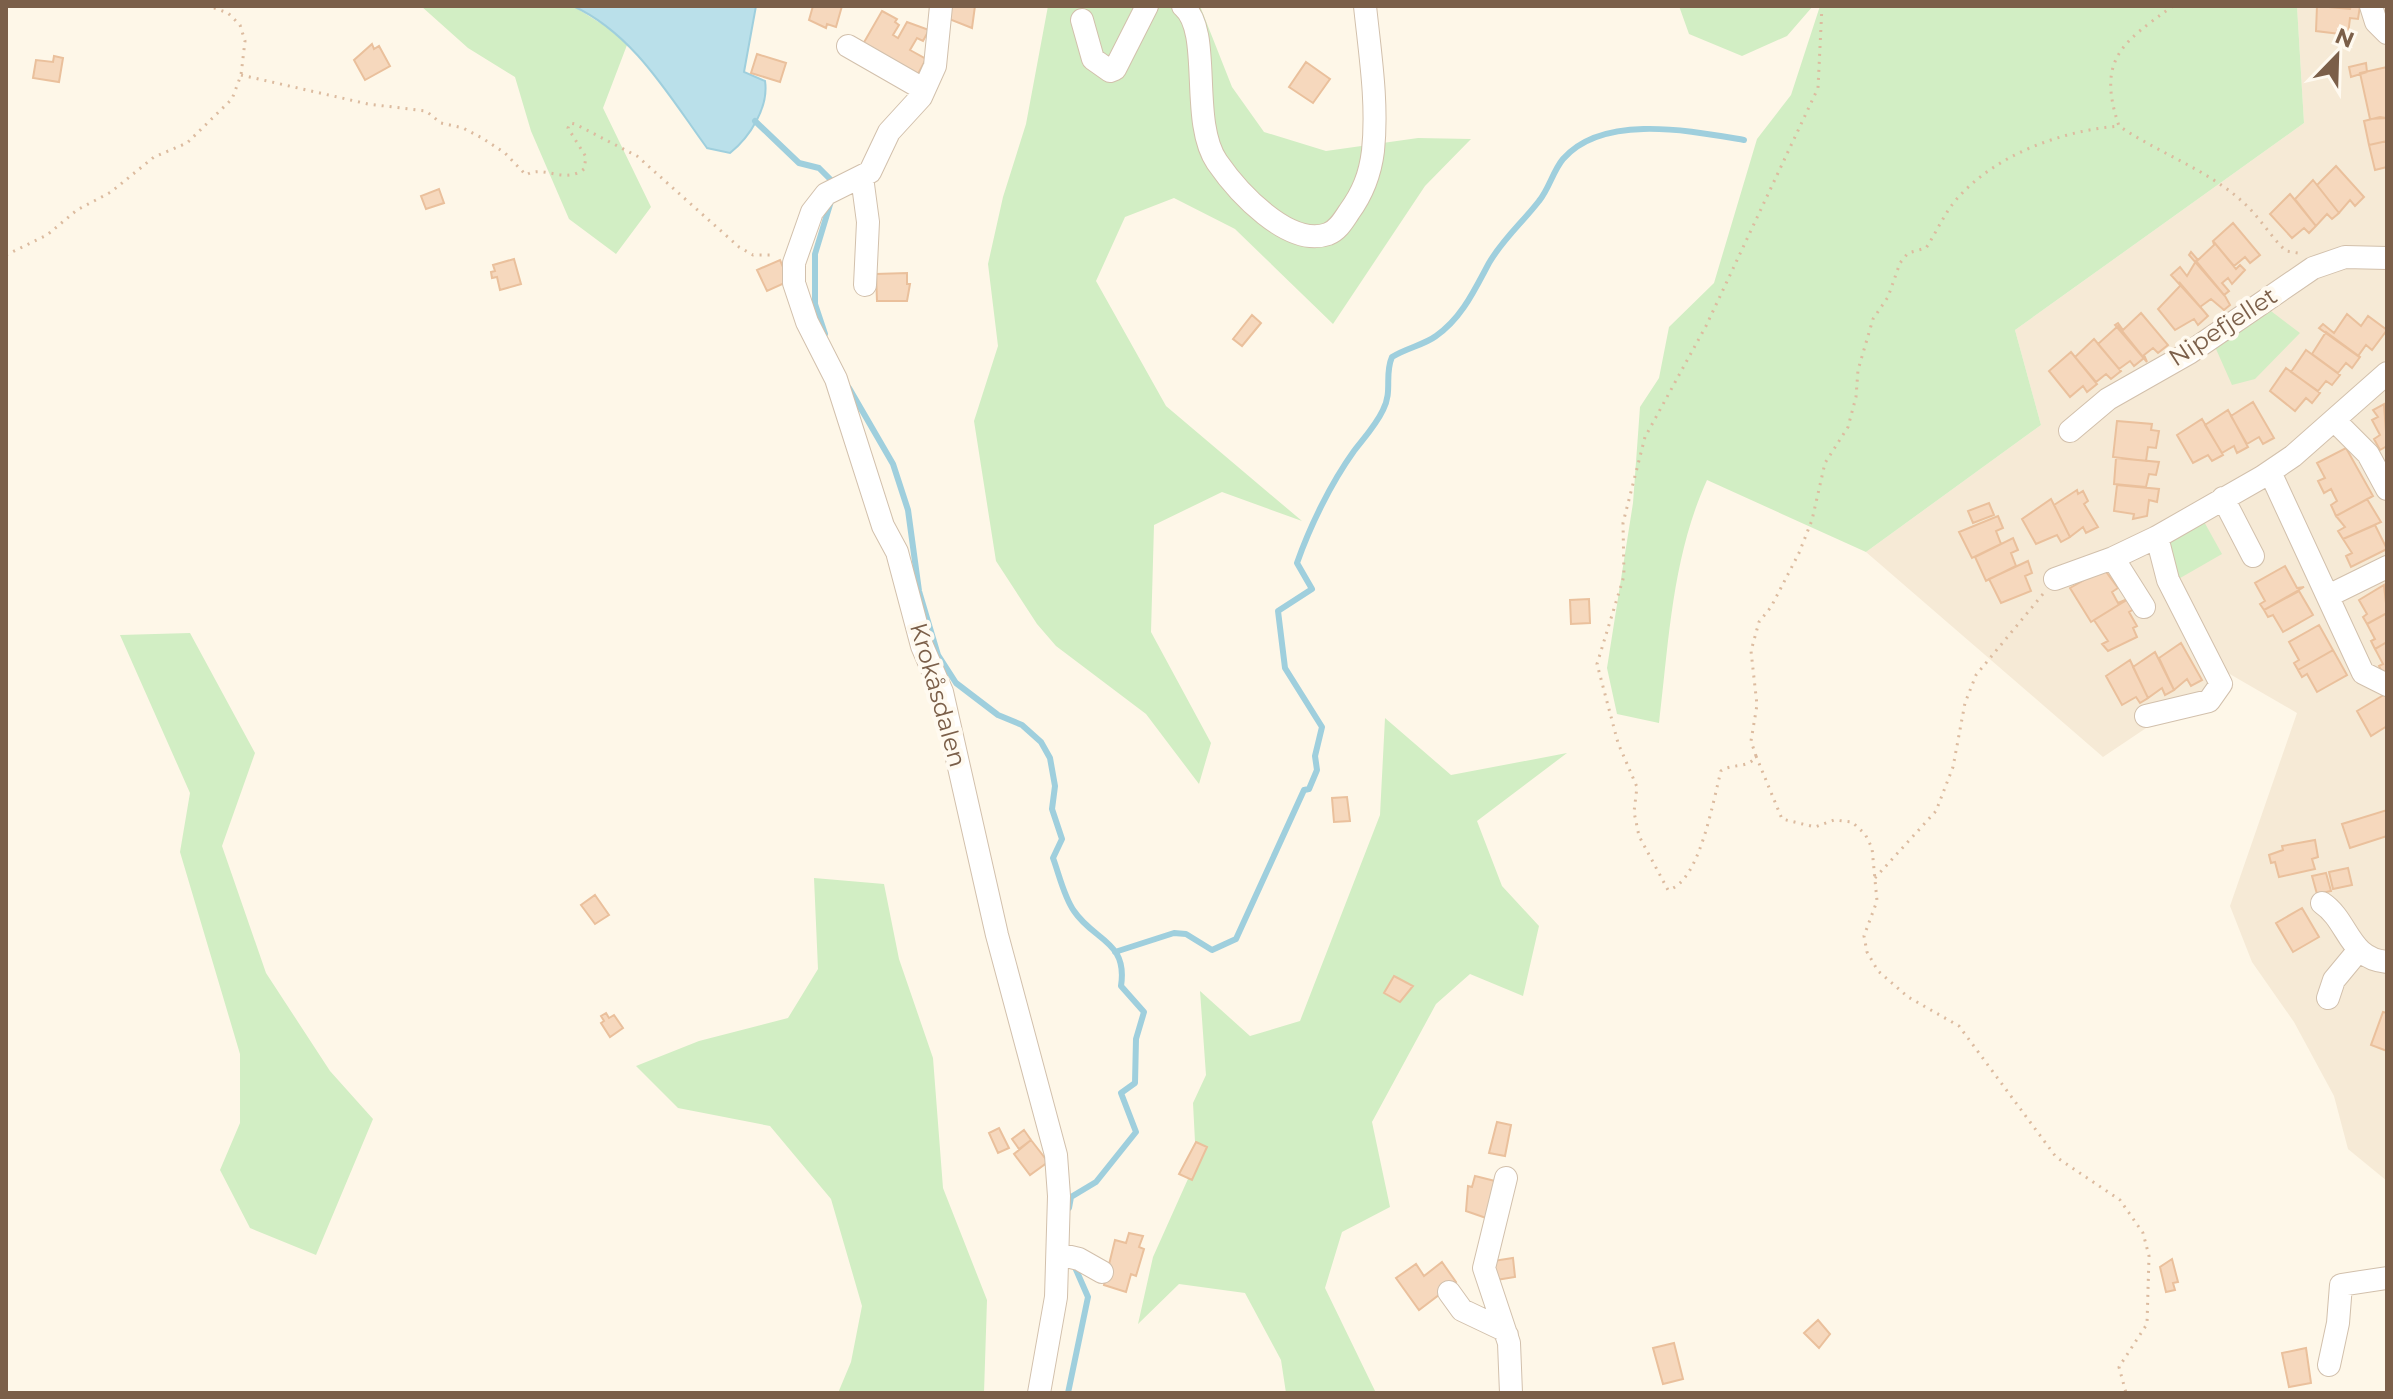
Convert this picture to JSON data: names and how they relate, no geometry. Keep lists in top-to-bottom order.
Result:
{
  "streets": {
    "street": ["Nipefjellet", "Krokåsdalen"]
  },
  "north": "top right"
}
